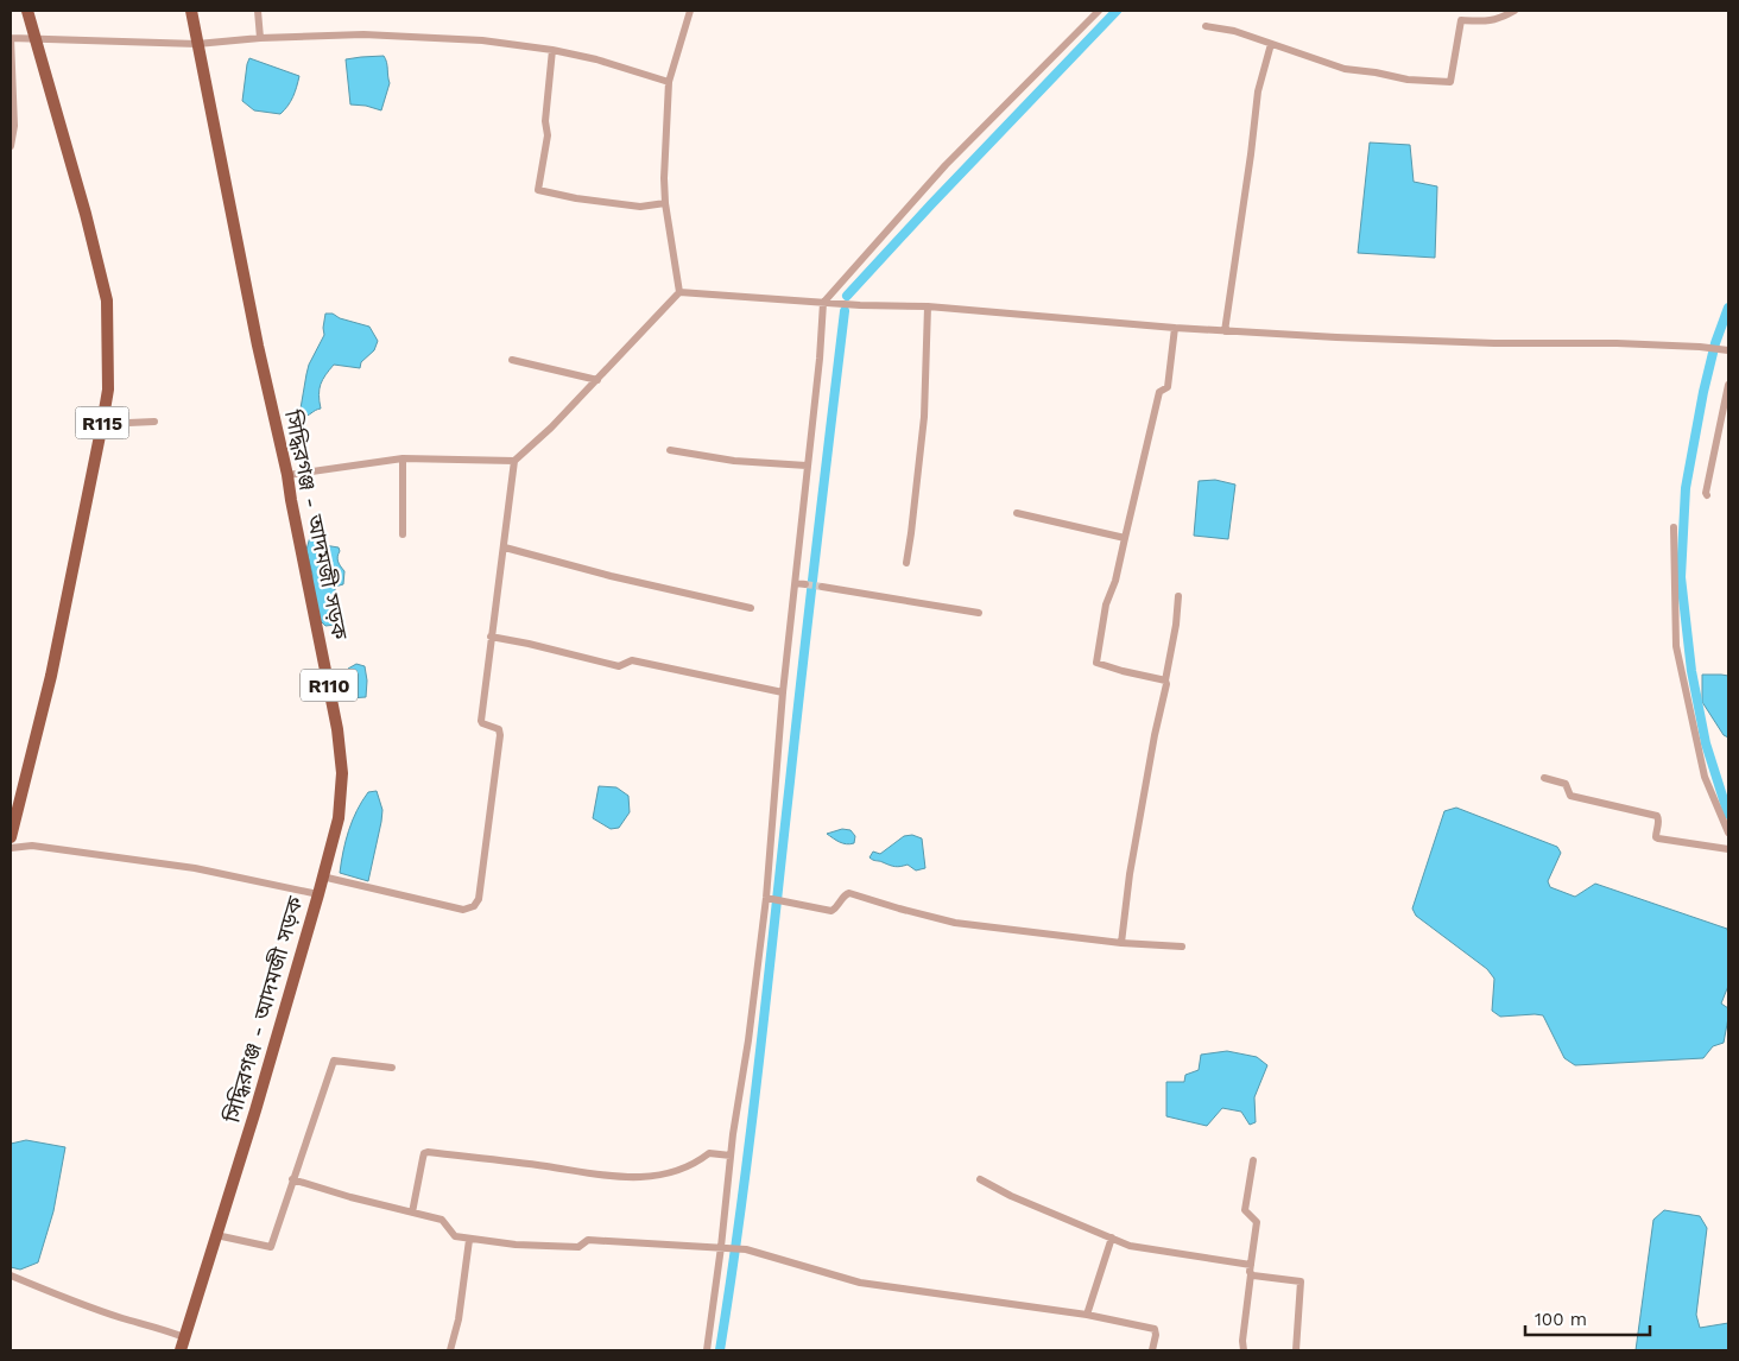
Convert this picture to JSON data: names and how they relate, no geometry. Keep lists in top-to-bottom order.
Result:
{
  "streets": {
    "main road": ["R115", "সিদ্ধিরগঞ্জ - আদমজী সড়ক", "R110"]
  },
  "scale_bar": "100 m"
}
